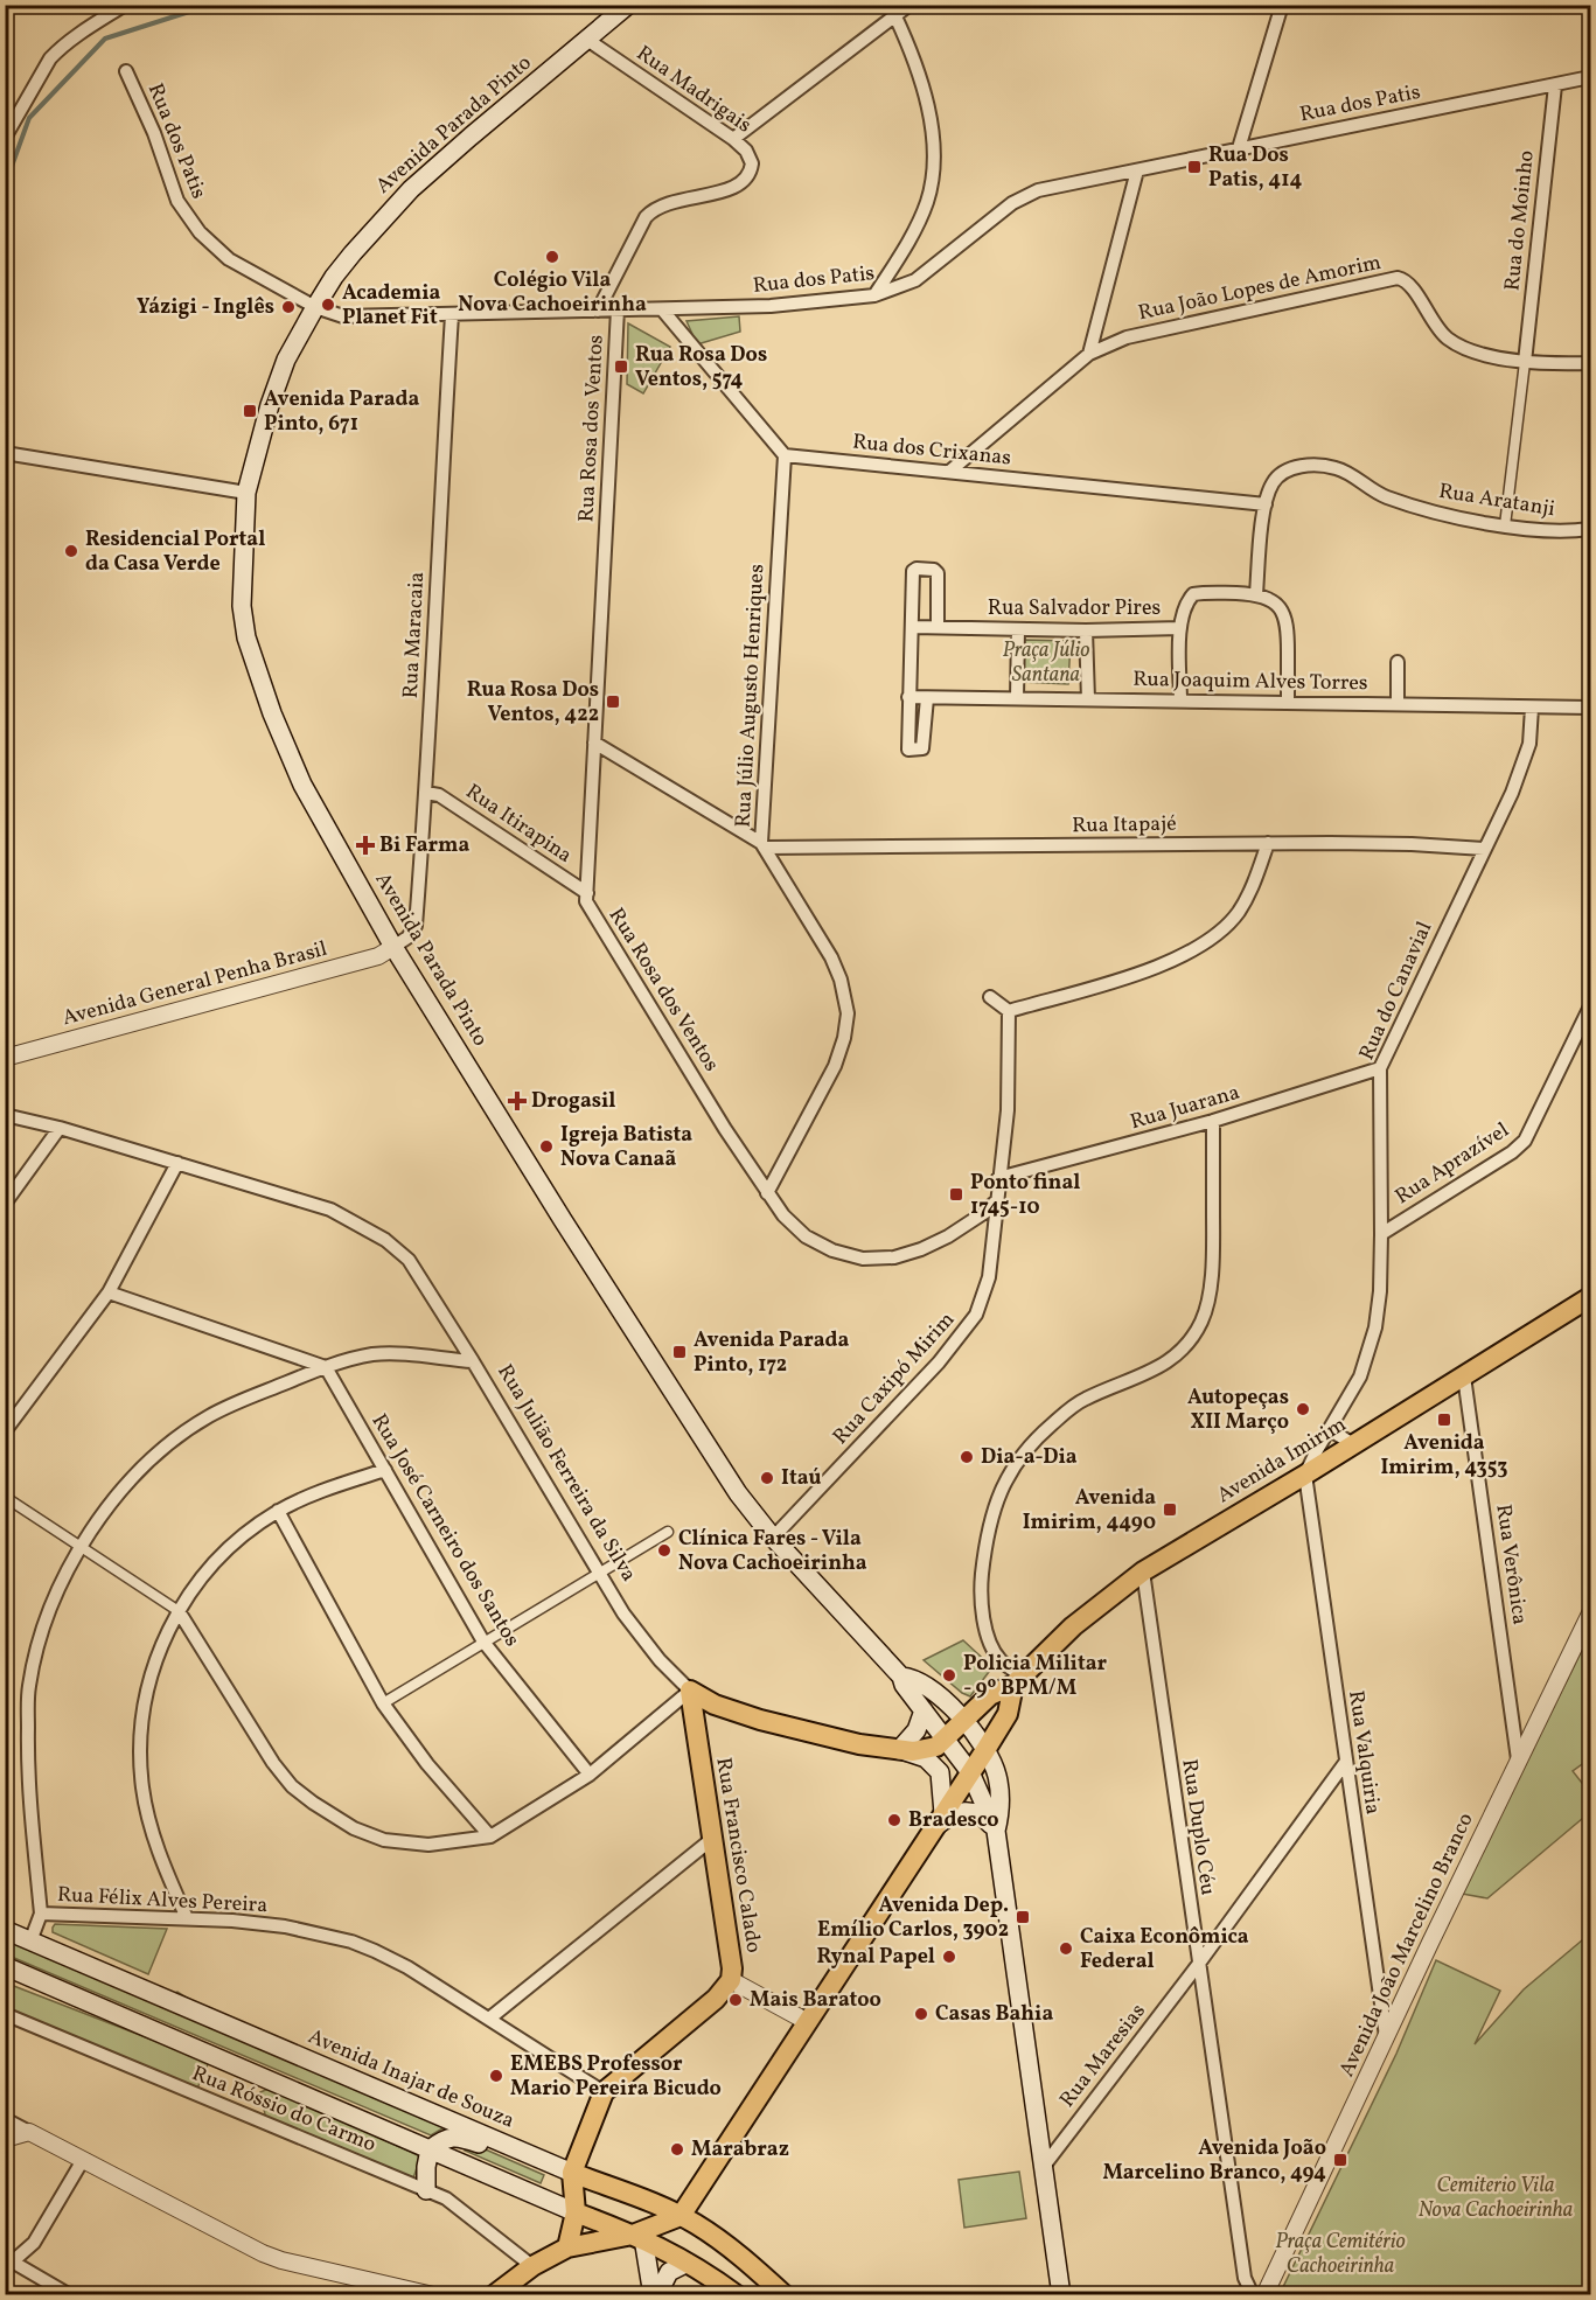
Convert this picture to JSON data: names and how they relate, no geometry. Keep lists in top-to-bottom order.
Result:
{
  "streets": {
    "main road": [
      "Avenida Parada Pinto",
      "Avenida Imirim",
      "Rua Julião Ferreira da Silva",
      "Rua Francisco Calado",
      "Avenida Inajar de Souza"
    ],
    "street": [
      "Rua Madrigais",
      "Rua dos Patis",
      "Rua do Moinho",
      "Rua João Lopes de Amorim",
      "Rua Rosa dos Ventos",
      "Rua dos Crixanas",
      "Rua Aratanji",
      "Rua Salvador Pires",
      "Rua Maracaia",
      "Rua Joaquim Alves Torres",
      "Rua Júlio Augusto Henriques",
      "Rua Itirapina",
      "Rua Itapajé",
      "Avenida General Penha Brasil",
      "Rua do Canavial",
      "Rua Juarana",
      "Rua Aprazível",
      "Rua Caxipó Mirim",
      "Rua José Carneiro dos Santos",
      "Rua Verônica",
      "Rua Valquiria",
      "Rua Duplo Céu",
      "Rua Félix Alves Pereira",
      "Avenida João Marcelino Branco",
      "Rua Maresias",
      "Rua Róssio do Carmo"
    ]
  },
  "crossings": [
    ["Rua Madrigais", "Rua dos Patis"],
    ["Rua Madrigais", "Avenida Parada Pinto"],
    ["Rua dos Patis", "Avenida Parada Pinto"],
    ["Rua dos Patis", "Rua do Moinho"],
    ["Rua dos Patis", "Rua Rosa dos Ventos"],
    ["Rua dos Patis", "Rua Maracaia"],
    ["Avenida Parada Pinto", "Rua Maracaia"],
    ["Avenida Parada Pinto", "Avenida General Penha Brasil"],
    ["Avenida Parada Pinto", "Rua Caxipó Mirim"],
    ["Avenida Parada Pinto", "Avenida Imirim"],
    ["Avenida Parada Pinto", "Rua Julião Ferreira da Silva"],
    ["Rua do Moinho", "Rua João Lopes de Amorim"],
    ["Rua João Lopes de Amorim", "Rua dos Crixanas"],
    ["Rua Rosa dos Ventos", "Rua Júlio Augusto Henriques"],
    ["Rua Rosa dos Ventos", "Rua Itirapina"],
    ["Rua Rosa dos Ventos", "Rua Caxipó Mirim"],
    ["Rua dos Crixanas", "Rua Aratanji"],
    ["Rua dos Crixanas", "Rua Júlio Augusto Henriques"],
    ["Rua Aratanji", "Rua Salvador Pires"],
    ["Rua Maracaia", "Rua Itirapina"],
    ["Rua Maracaia", "Avenida General Penha Brasil"],
    ["Rua Joaquim Alves Torres", "Rua do Canavial"],
    ["Rua Júlio Augusto Henriques", "Rua Itapajé"],
    ["Rua Itapajé", "Rua do Canavial"],
    ["Rua do Canavial", "Rua Juarana"],
    ["Rua do Canavial", "Rua Aprazível"],
    ["Rua do Canavial", "Avenida Imirim"],
    ["Rua do Canavial", "Rua Valquiria"],
    ["Rua Juarana", "Rua Caxipó Mirim"],
    ["Avenida Imirim", "Rua Julião Ferreira da Silva"],
    ["Avenida Imirim", "Rua Verônica"],
    ["Avenida Imirim", "Rua Valquiria"],
    ["Avenida Imirim", "Rua Duplo Céu"],
    ["Rua Julião Ferreira da Silva", "Rua José Carneiro dos Santos"],
    ["Rua Julião Ferreira da Silva", "Rua Francisco Calado"],
    ["Rua Julião Ferreira da Silva", "Rua Félix Alves Pereira"],
    ["Rua Verônica", "Avenida João Marcelino Branco"],
    ["Rua Valquiria", "Avenida João Marcelino Branco"],
    ["Rua Valquiria", "Rua Maresias"],
    ["Rua Duplo Céu", "Rua Maresias"],
    ["Rua Félix Alves Pereira", "Avenida Inajar de Souza"]
  ],
  "parks": ["Praça Júlio Santana", "Cemiterio Vila Nova Cachoeirinha", "Praça Cemitério Cachoeirinha"],
  "places": {
    "transit": [
      "Rua Dos Patis, 414",
      "Rua Rosa Dos Ventos, 574",
      "Avenida Parada Pinto, 671",
      "Rua Rosa Dos Ventos, 422",
      "Ponto final 1745-10",
      "Avenida Parada Pinto, 172",
      "Avenida Imirim, 4353",
      "Avenida Imirim, 4490",
      "Avenida Dep. Emílio Carlos, 3902",
      "Avenida João Marcelino Branco, 494"
    ],
    "other": [
      "Colégio Vila Nova Cachoeirinha",
      "Academia Planet Fit",
      "Yázigi - Inglês",
      "Residencial Portal da Casa Verde",
      "Igreja Batista Nova Canaã",
      "Autopeças XII Março",
      "Dia-a-Dia",
      "Itaú",
      "Clínica Fares - Vila Nova Cachoeirinha",
      "Policia Militar - 9º BPM/M",
      "Bradesco",
      "Caixa Econômica Federal",
      "Rynal Papel",
      "Mais Baratoo",
      "Casas Bahia",
      "EMEBS Professor Mario Pereira Bicudo",
      "Marabraz"
    ],
    "health": ["Bi Farma", "Drogasil"]
  }
}
